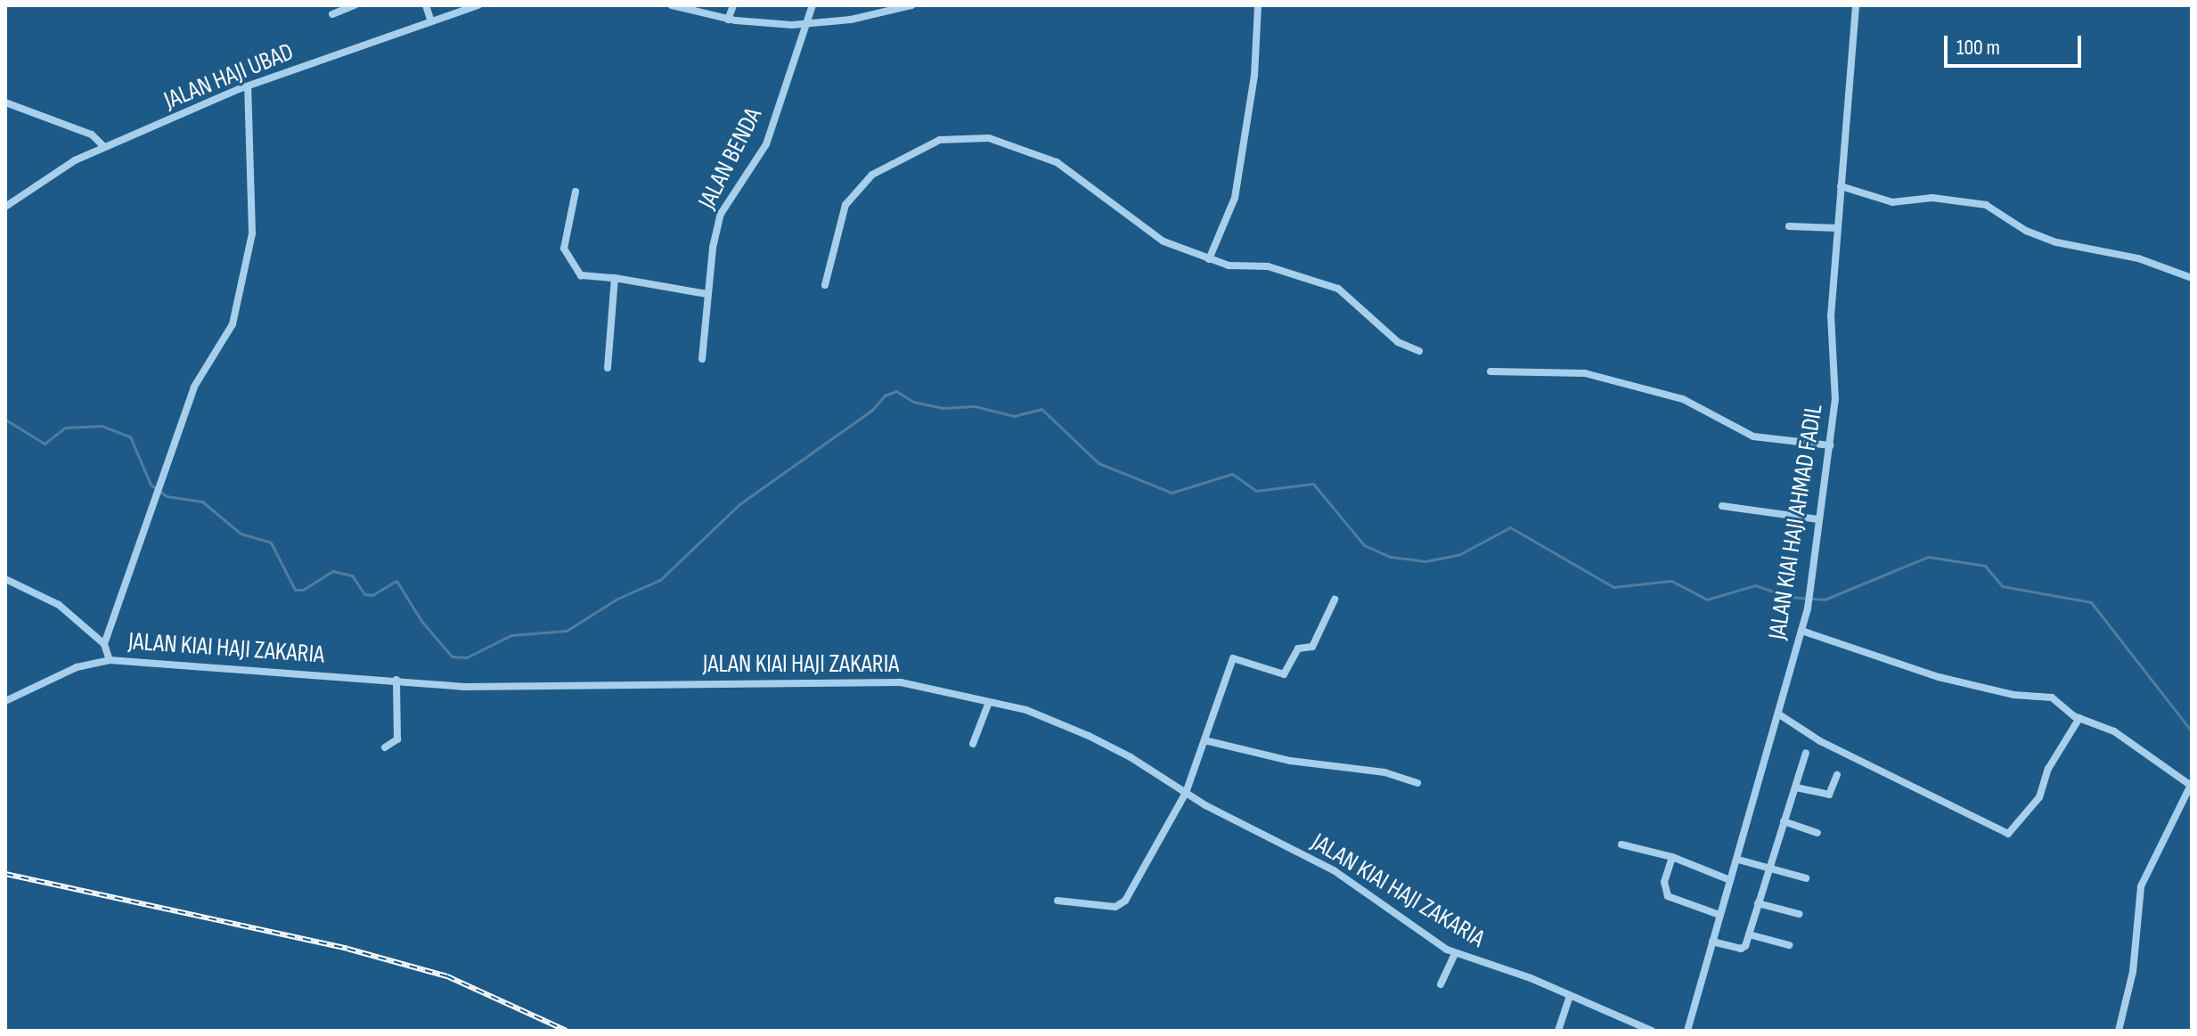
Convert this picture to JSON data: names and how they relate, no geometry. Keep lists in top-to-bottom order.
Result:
{
  "streets": {
    "street": [
      "JALAN HAJI UBAD",
      "JALAN BENDA",
      "JALAN KIAI HAJI AHMAD FADIL",
      "JALAN KIAI HAJI ZAKARIA"
    ]
  },
  "scale_bar": "100 m"
}
